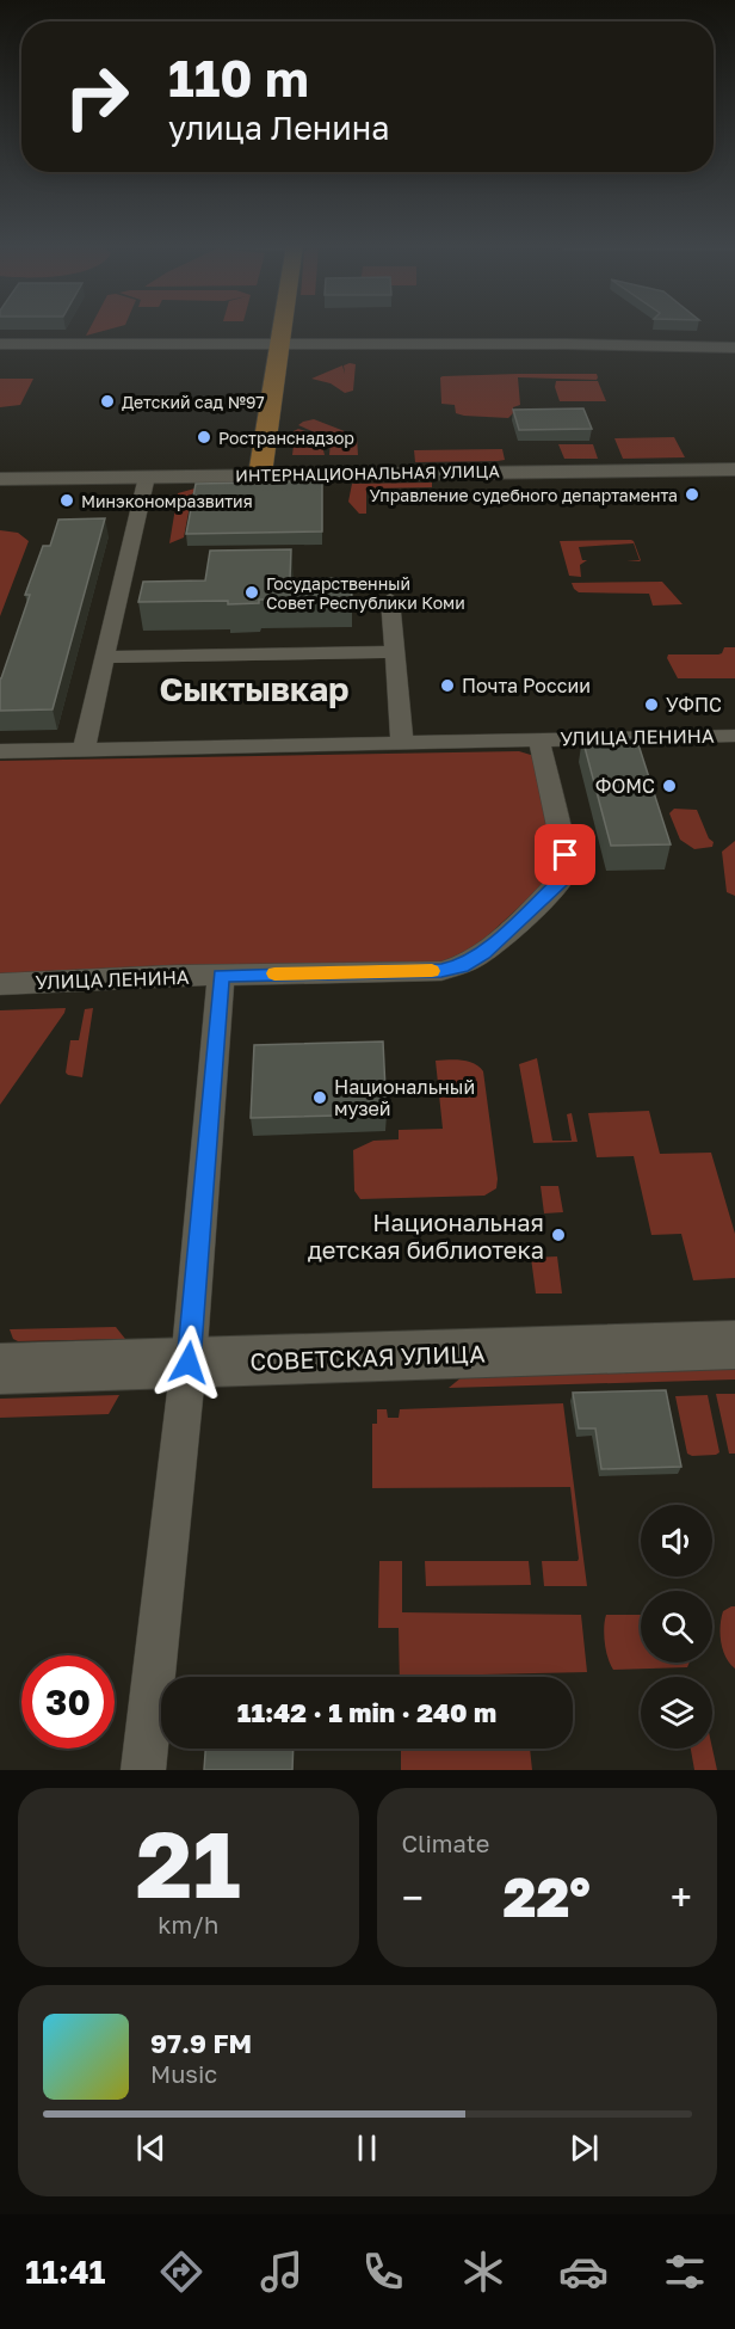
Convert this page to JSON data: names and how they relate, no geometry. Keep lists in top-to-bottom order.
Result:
{
  "streets": {
    "main road": ["ИНТЕРНАЦИОНАЛЬНАЯ УЛИЦА", "СОВЕТСКАЯ УЛИЦА"],
    "street": ["УЛИЦА ЛЕНИНА"]
  },
  "districts": ["Сыктывкар"],
  "places": [
    "Детский сад №97",
    "Ространснадзор",
    "Управление судебного департамента",
    "Минэкономразвития",
    "Государственный Совет Республики Коми",
    "Почта России",
    "УФПС",
    "ФОМС",
    "Национальный музей",
    "Национальная детская библиотека"
  ],
  "page": {
    "turn": ["110 m", "улица Ленина"],
    "limit": "30",
    "trip": "11:42 · 1 min · 240 m",
    "tile": [
      ["21", "km/h"],
      "Climate"
    ],
    "heat": ["−", "22°", "+"],
    "song": ["97.9 FM", "Music"],
    "tabs": "11:41"
  }
}
